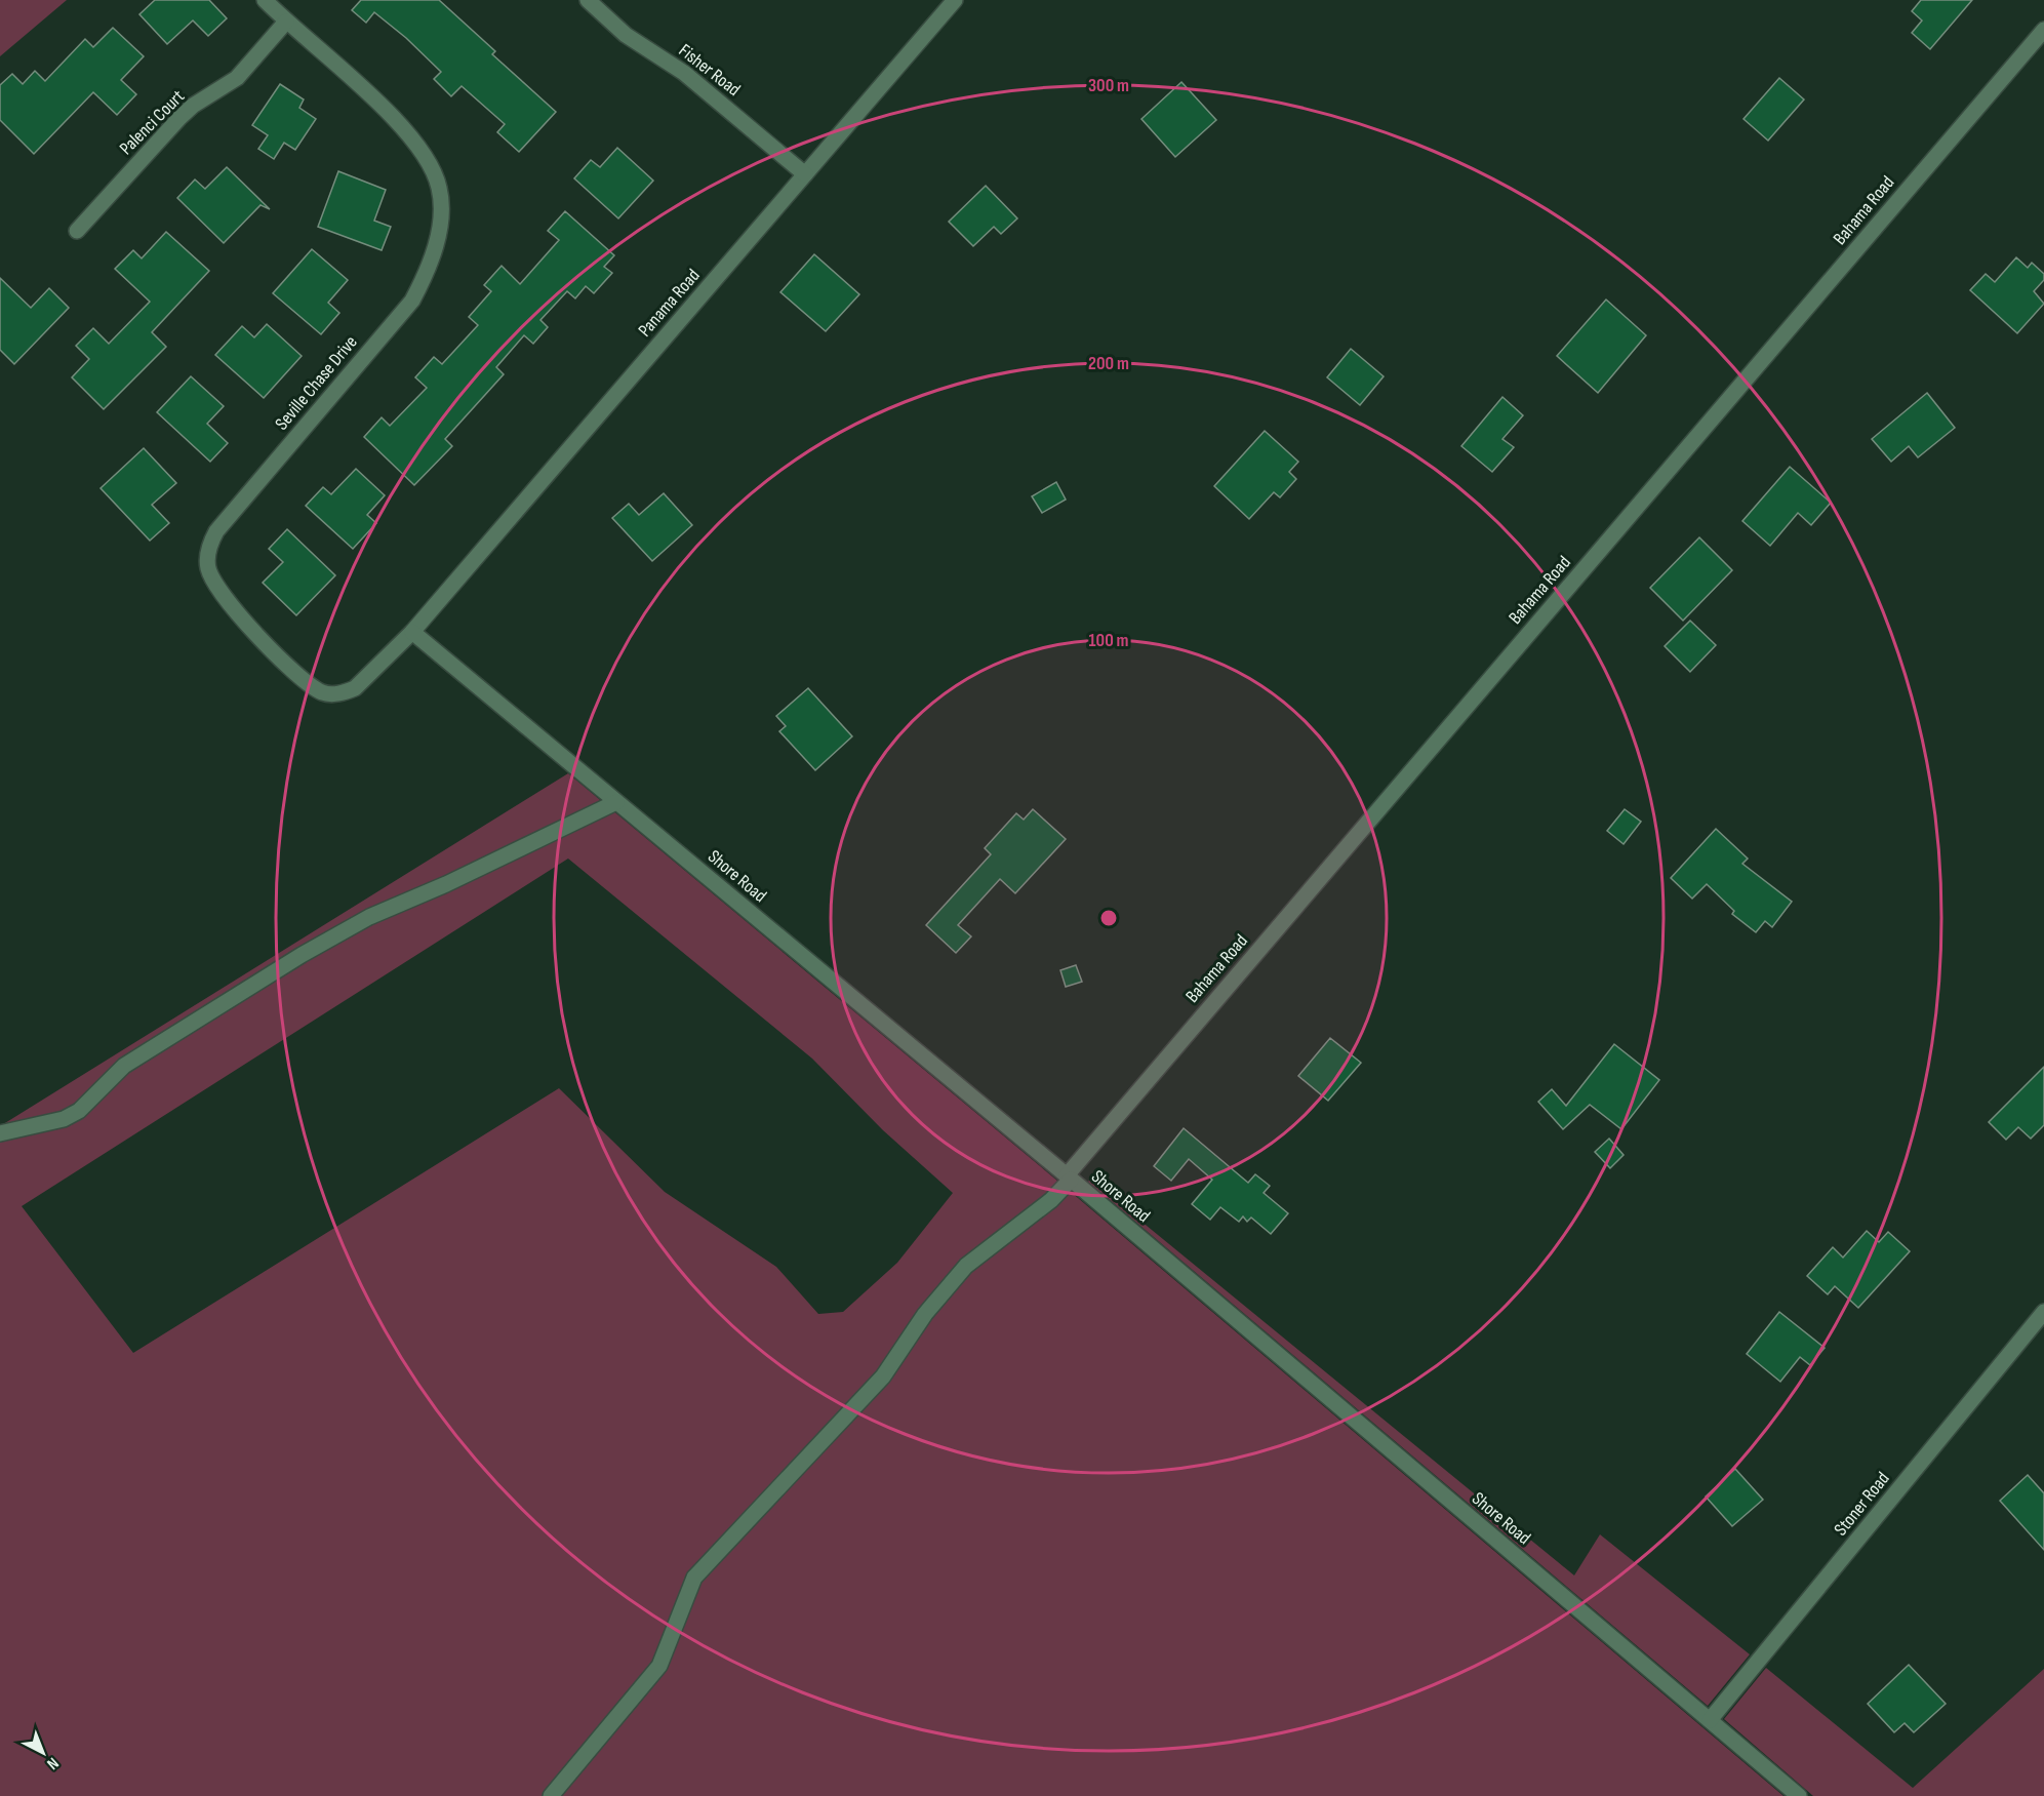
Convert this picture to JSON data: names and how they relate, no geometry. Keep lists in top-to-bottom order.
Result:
{
  "streets": {
    "street": [
      "Fisher Road",
      "Palenci Court",
      "Bahama Road",
      "Panama Road",
      "Seville Chase Drive",
      "Shore Road",
      "Stoner Road"
    ]
  },
  "crossings": [
    ["Fisher Road", "Panama Road"],
    ["Palenci Court", "Seville Chase Drive"],
    ["Bahama Road", "Shore Road"],
    ["Panama Road", "Seville Chase Drive"],
    ["Panama Road", "Shore Road"],
    ["Seville Chase Drive", "Shore Road"],
    ["Shore Road", "Stoner Road"]
  ],
  "north": "bottom right",
  "rings": ["300 m", "200 m", "100 m"]
}
